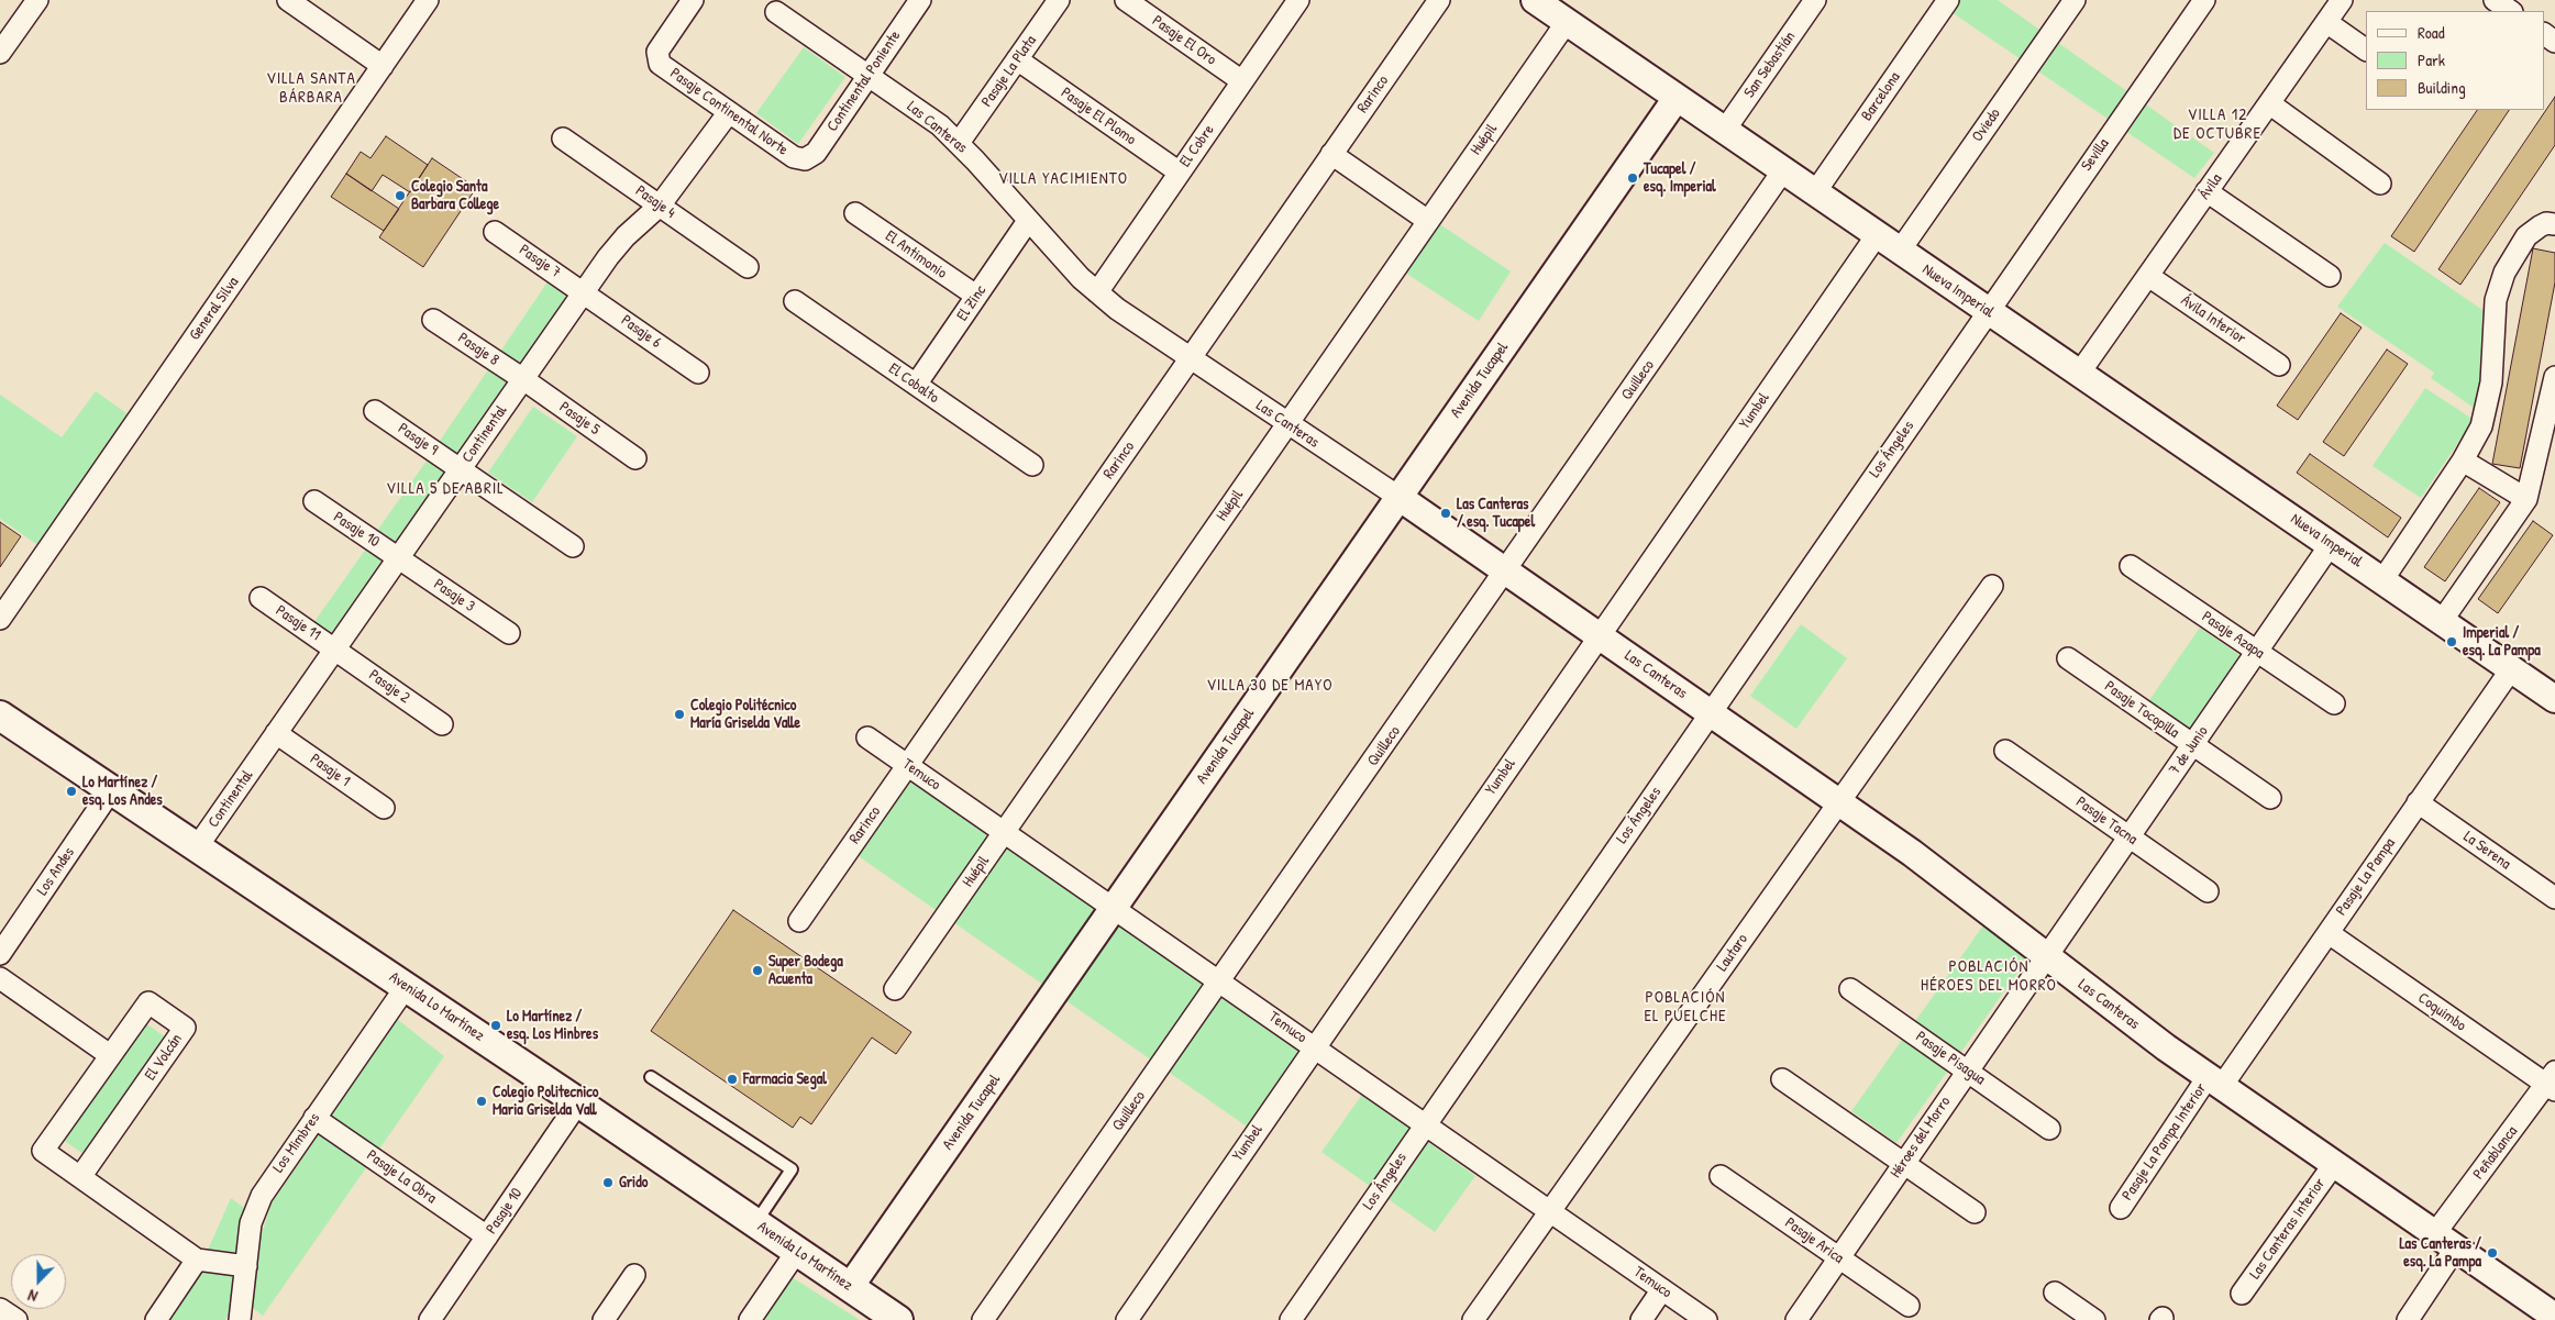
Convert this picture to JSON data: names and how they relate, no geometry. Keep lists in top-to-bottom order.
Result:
{
  "streets": {
    "main road": ["Avenida Lo Martínez"],
    "street": [
      "Pasaje El Oro",
      "San Sebastián",
      "Pasaje La Plata",
      "Continental Poniente",
      "Rarinco",
      "Barcelona",
      "Pasaje Continental Norte",
      "Pasaje El Plomo",
      "Oviedo",
      "Las Canteras",
      "Huépil",
      "El Cobre",
      "Sevilla",
      "Ávila",
      "Pasaje 4",
      "El Antimonio",
      "Pasaje 7",
      "Nueva Imperial",
      "El Zinc",
      "General Silva",
      "Ávila Interior",
      "Pasaje 6",
      "Pasaje 8",
      "Avenida Tucapel",
      "Quilleco",
      "El Cobalto",
      "Yumbel",
      "Pasaje 5",
      "Continental",
      "Pasaje 9",
      "Los Ángeles",
      "Pasaje 10",
      "Pasaje 3",
      "Pasaje 11",
      "Pasaje Azapa",
      "Pasaje 2",
      "Pasaje Tocopilla",
      "7 de Junio",
      "Pasaje 1",
      "Temuco",
      "Pasaje Tacna",
      "La Serena",
      "Los Andes",
      "Pasaje La Pampa",
      "Lautaro",
      "Coquimbo",
      "El Volcán",
      "Pasaje Pisagua",
      "Héroes del Morro",
      "Pasaje La Pampa Interior",
      "Los Mimbres",
      "Peñablanca",
      "Pasaje La Obra",
      "Las Canteras Interior",
      "Pasaje Arica"
    ]
  },
  "crossings": [
    ["Pasaje El Oro", "El Cobre"],
    ["San Sebastián", "Nueva Imperial"],
    ["Pasaje La Plata", "Pasaje El Plomo"],
    ["Pasaje La Plata", "Las Canteras"],
    ["Continental Poniente", "Pasaje Continental Norte"],
    ["Continental Poniente", "Las Canteras"],
    ["Rarinco", "Las Canteras"],
    ["Rarinco", "Temuco"],
    ["Barcelona", "Nueva Imperial"],
    ["Pasaje Continental Norte", "Continental"],
    ["Pasaje El Plomo", "El Cobre"],
    ["Oviedo", "Nueva Imperial"],
    ["Las Canteras", "Huépil"],
    ["Las Canteras", "El Cobre"],
    ["Las Canteras", "El Zinc"],
    ["Las Canteras", "Avenida Tucapel"],
    ["Las Canteras", "Quilleco"],
    ["Las Canteras", "Yumbel"],
    ["Las Canteras", "Los Ángeles"],
    ["Las Canteras", "7 de Junio"],
    ["Las Canteras", "Pasaje La Pampa"],
    ["Las Canteras", "Lautaro"],
    ["Las Canteras", "Héroes del Morro"],
    ["Las Canteras", "Pasaje La Pampa Interior"],
    ["Las Canteras", "Peñablanca"],
    ["Las Canteras", "Las Canteras Interior"],
    ["Huépil", "Nueva Imperial"],
    ["Huépil", "Temuco"],
    ["Sevilla", "Nueva Imperial"],
    ["Sevilla", "Los Ángeles"],
    ["Ávila", "Nueva Imperial"],
    ["Ávila", "Ávila Interior"],
    ["Pasaje 4", "Continental"],
    ["El Antimonio", "El Zinc"],
    ["Pasaje 7", "Pasaje 6"],
    ["Pasaje 7", "Continental"],
    ["Nueva Imperial", "Avenida Tucapel"],
    ["Nueva Imperial", "Quilleco"],
    ["Nueva Imperial", "Yumbel"],
    ["Nueva Imperial", "Los Ángeles"],
    ["Nueva Imperial", "7 de Junio"],
    ["Nueva Imperial", "Pasaje La Pampa"],
    ["El Zinc", "El Cobalto"],
    ["Pasaje 6", "Continental"],
    ["Pasaje 8", "Pasaje 5"],
    ["Pasaje 8", "Continental"],
    ["Avenida Tucapel", "Temuco"],
    ["Avenida Tucapel", "Avenida Lo Martínez"],
    ["Quilleco", "Temuco"],
    ["Yumbel", "Temuco"],
    ["Pasaje 5", "Continental"],
    ["Continental", "Pasaje 9"],
    ["Continental", "Pasaje 10"],
    ["Continental", "Pasaje 3"],
    ["Continental", "Pasaje 11"],
    ["Continental", "Pasaje 2"],
    ["Continental", "Pasaje 1"],
    ["Continental", "Avenida Lo Martínez"],
    ["Los Ángeles", "Temuco"],
    ["Pasaje 10", "Pasaje 3"],
    ["Pasaje 10", "Avenida Lo Martínez"],
    ["Pasaje 10", "Pasaje La Obra"],
    ["Pasaje 11", "Pasaje 2"],
    ["Pasaje Azapa", "7 de Junio"],
    ["Pasaje Tocopilla", "7 de Junio"],
    ["7 de Junio", "Pasaje Tacna"],
    ["7 de Junio", "Héroes del Morro"],
    ["Temuco", "Lautaro"],
    ["La Serena", "Pasaje La Pampa"],
    ["Los Andes", "Avenida Lo Martínez"],
    ["Pasaje La Pampa", "Coquimbo"],
    ["Pasaje La Pampa", "Pasaje La Pampa Interior"],
    ["Avenida Lo Martínez", "Los Mimbres"],
    ["Coquimbo", "Peñablanca"],
    ["El Volcán", "Los Mimbres"],
    ["Pasaje Pisagua", "Héroes del Morro"],
    ["Héroes del Morro", "Pasaje Arica"],
    ["Los Mimbres", "Pasaje La Obra"]
  ],
  "districts": [
    "VILLA SANTA BÁRBARA",
    "VILLA 12 DE OCTUBRE",
    "VILLA YACIMIENTO",
    "VILLA 5 DE ABRIL",
    "VILLA 30 DE MAYO",
    "POBLACIÓN HÉROES DEL MORRO",
    "POBLACIÓN EL PUELCHE"
  ],
  "places": [
    "Tucapel / esq. Imperial",
    "Colegio Santa Barbara College",
    "Las Canteras / esq. Tucapel",
    "Imperial / esq. La Pampa",
    "Colegio Politécnico María Griselda Valle",
    "Lo Martínez / esq. Los Andes",
    "Super Bodega Acuenta",
    "Lo Martínez / esq. Los Minbres",
    "Farmacia Segal",
    "Colegio Politecnico Maria Griselda Vall",
    "Grido",
    "Las Canteras / esq. La Pampa"
  ],
  "legend": ["Road", "Park", "Building"],
  "north": "bottom"
}
